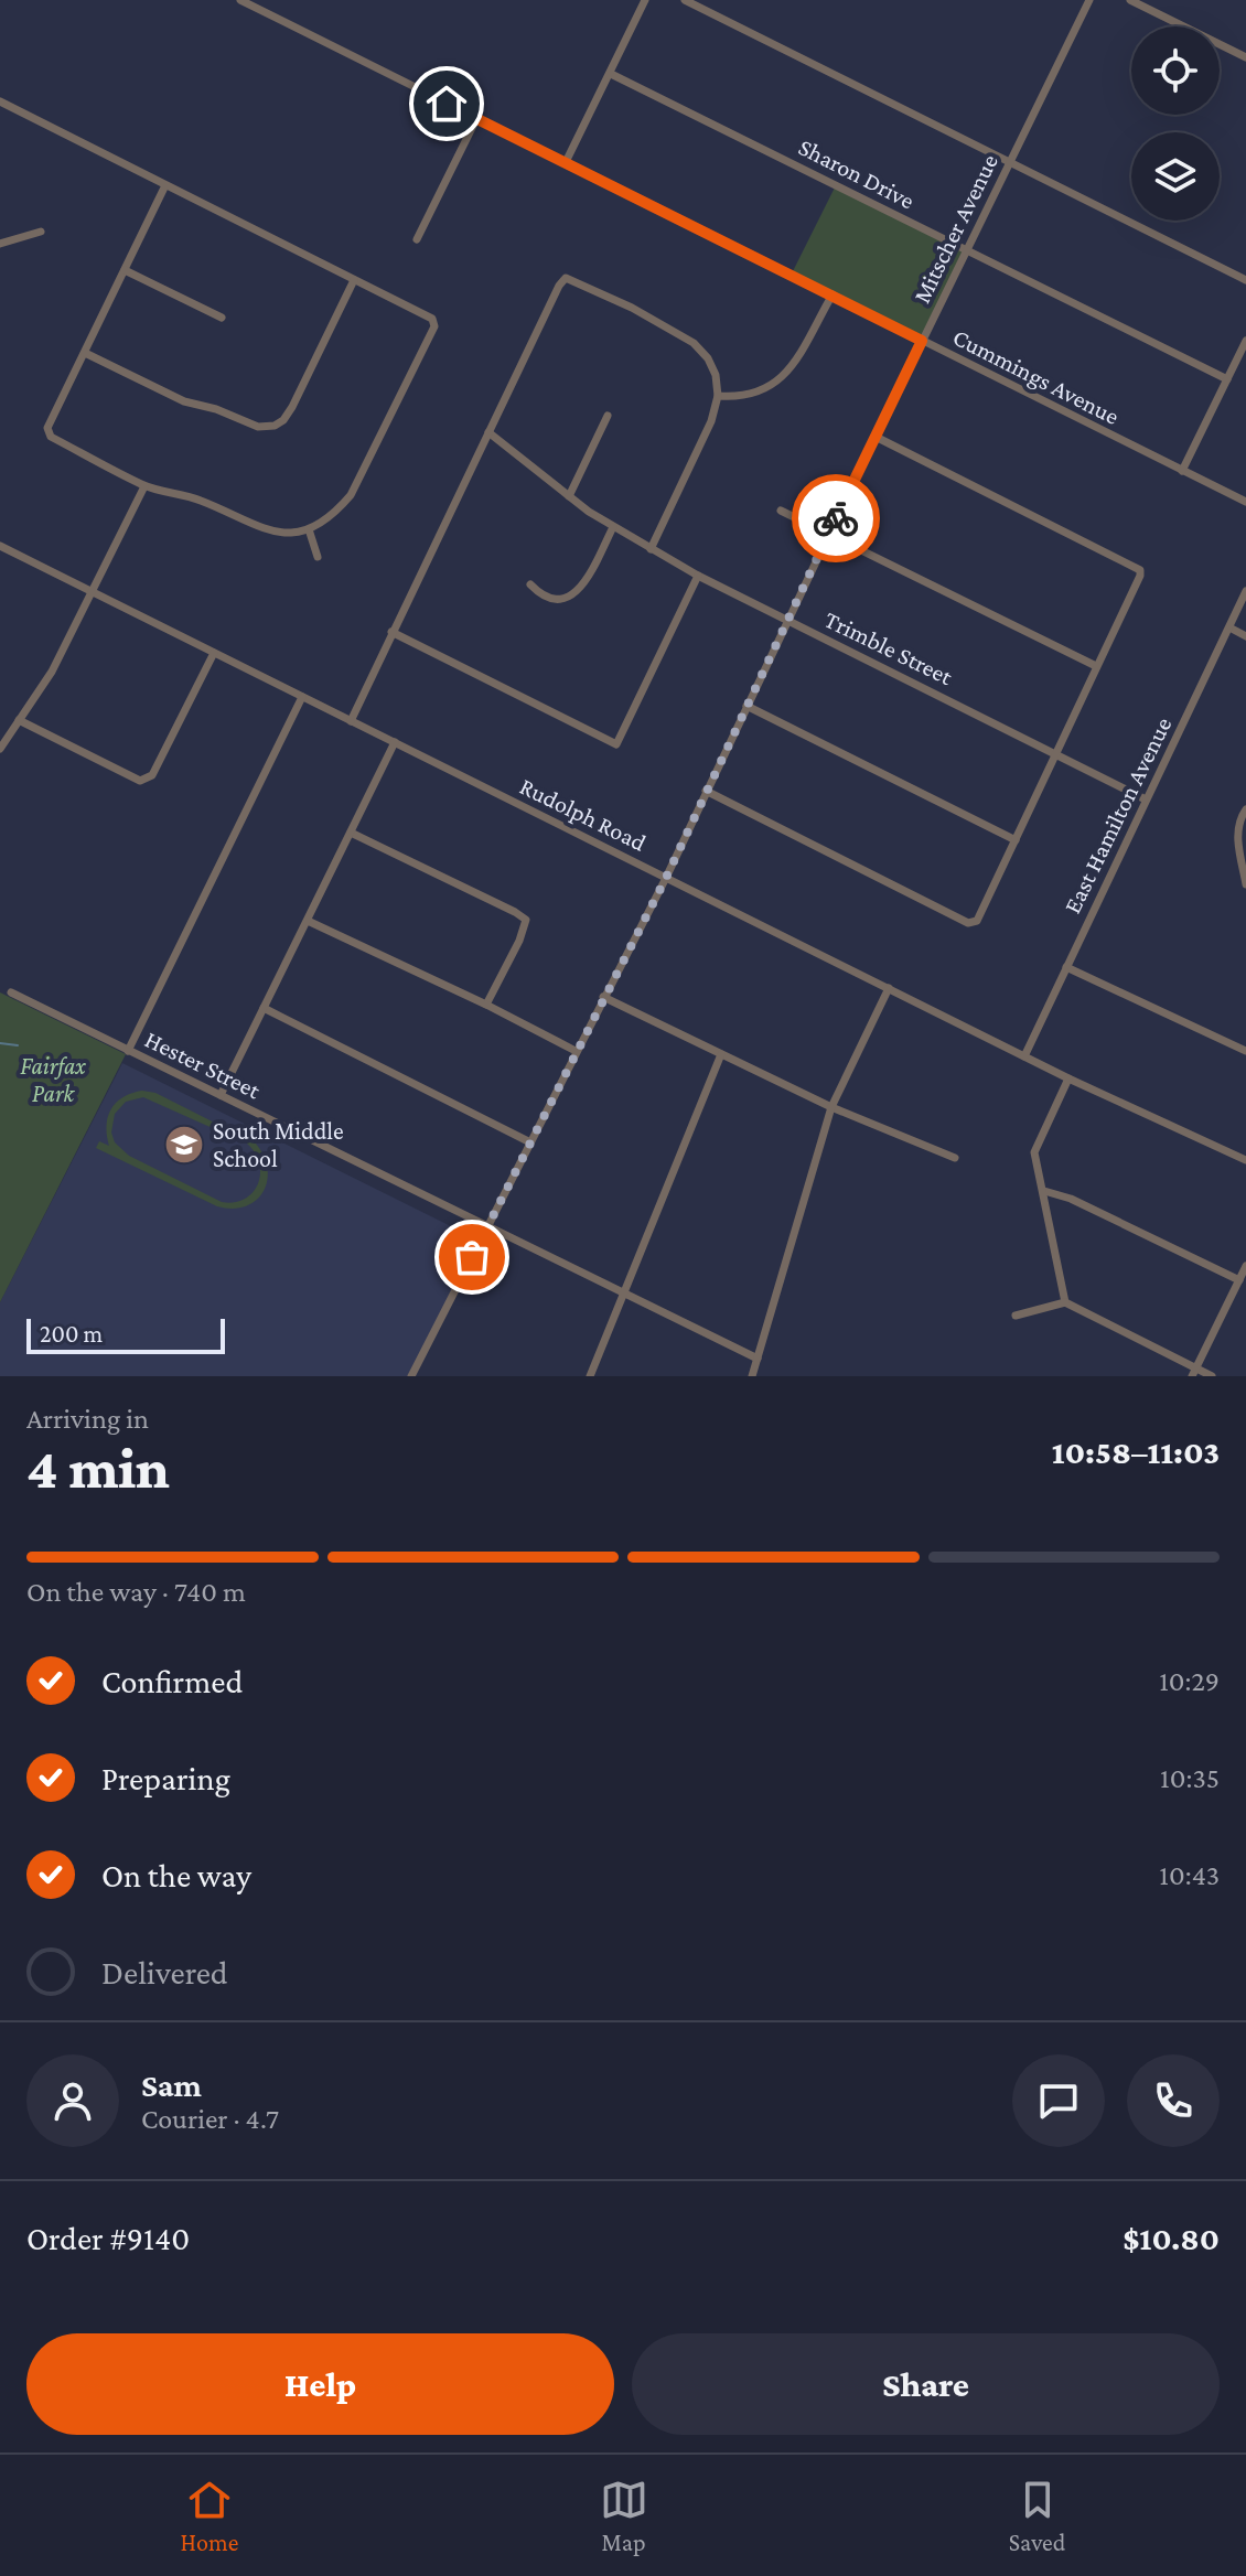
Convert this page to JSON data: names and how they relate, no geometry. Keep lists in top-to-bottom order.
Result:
{
  "streets": {
    "street": [
      "Sharon Drive",
      "Mitscher Avenue",
      "Cummings Avenue",
      "Trimble Street",
      "Rudolph Road",
      "East Hamilton Avenue",
      "Hester Street"
    ]
  },
  "crossings": [
    ["Sharon Drive", "Mitscher Avenue"],
    ["Mitscher Avenue", "Cummings Avenue"],
    ["Mitscher Avenue", "Trimble Street"],
    ["Mitscher Avenue", "Rudolph Road"],
    ["Mitscher Avenue", "Hester Street"],
    ["Trimble Street", "East Hamilton Avenue"],
    ["Rudolph Road", "East Hamilton Avenue"]
  ],
  "parks": ["Fairfax Park"],
  "places": {
    "school or university": ["South Middle School"]
  },
  "scale_bar": "200 m",
  "page": {
    "scale": "200 m",
    "heading": ["4 min", "Arriving in", "10:58–11:03"],
    "panel": [
      "Sam",
      "Courier · 4.7",
      "Order #9140",
      "$10.80"
    ],
    "bar": "On the way · 740 m",
    "list": [
      ["Confirmed", "10:29"],
      ["Preparing", "10:35"],
      ["On the way", "10:43"],
      "Delivered"
    ],
    "buttons": ["Help", "Share"],
    "tabs": ["Home", "Map", "Saved"]
  }
}
